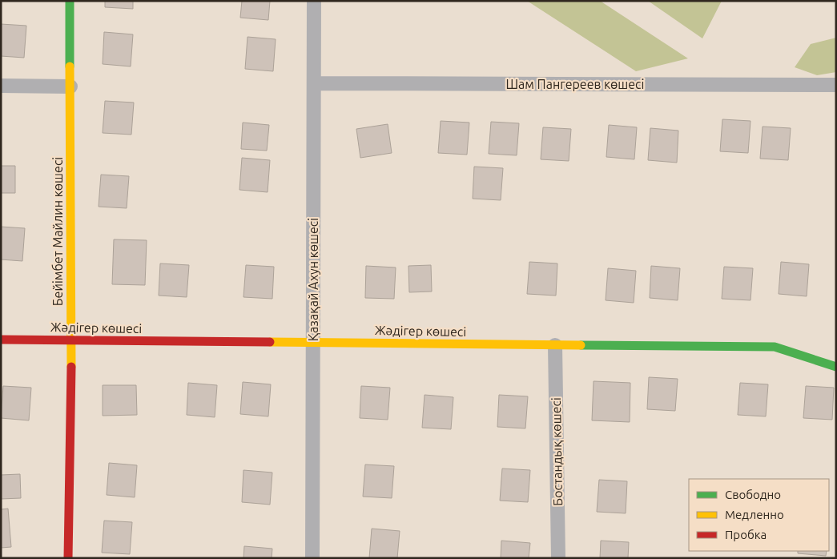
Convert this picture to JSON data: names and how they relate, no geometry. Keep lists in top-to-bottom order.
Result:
{
  "streets": {
    "street": [
      "Шам Пангереев көшесі",
      "Бейімбет Майлин көшесі",
      "Қазақай Ахун көшесі",
      "Жәдігер көшесі",
      "Бостандық көшесі"
    ]
  },
  "crossings": [
    ["Шам Пангереев көшесі", "Қазақай Ахун көшесі"],
    ["Бейімбет Майлин көшесі", "Жәдігер көшесі"],
    ["Қазақай Ахун көшесі", "Жәдігер көшесі"],
    ["Жәдігер көшесі", "Бостандық көшесі"]
  ],
  "legend": ["Свободно", "Медленно", "Пробка"]
}
